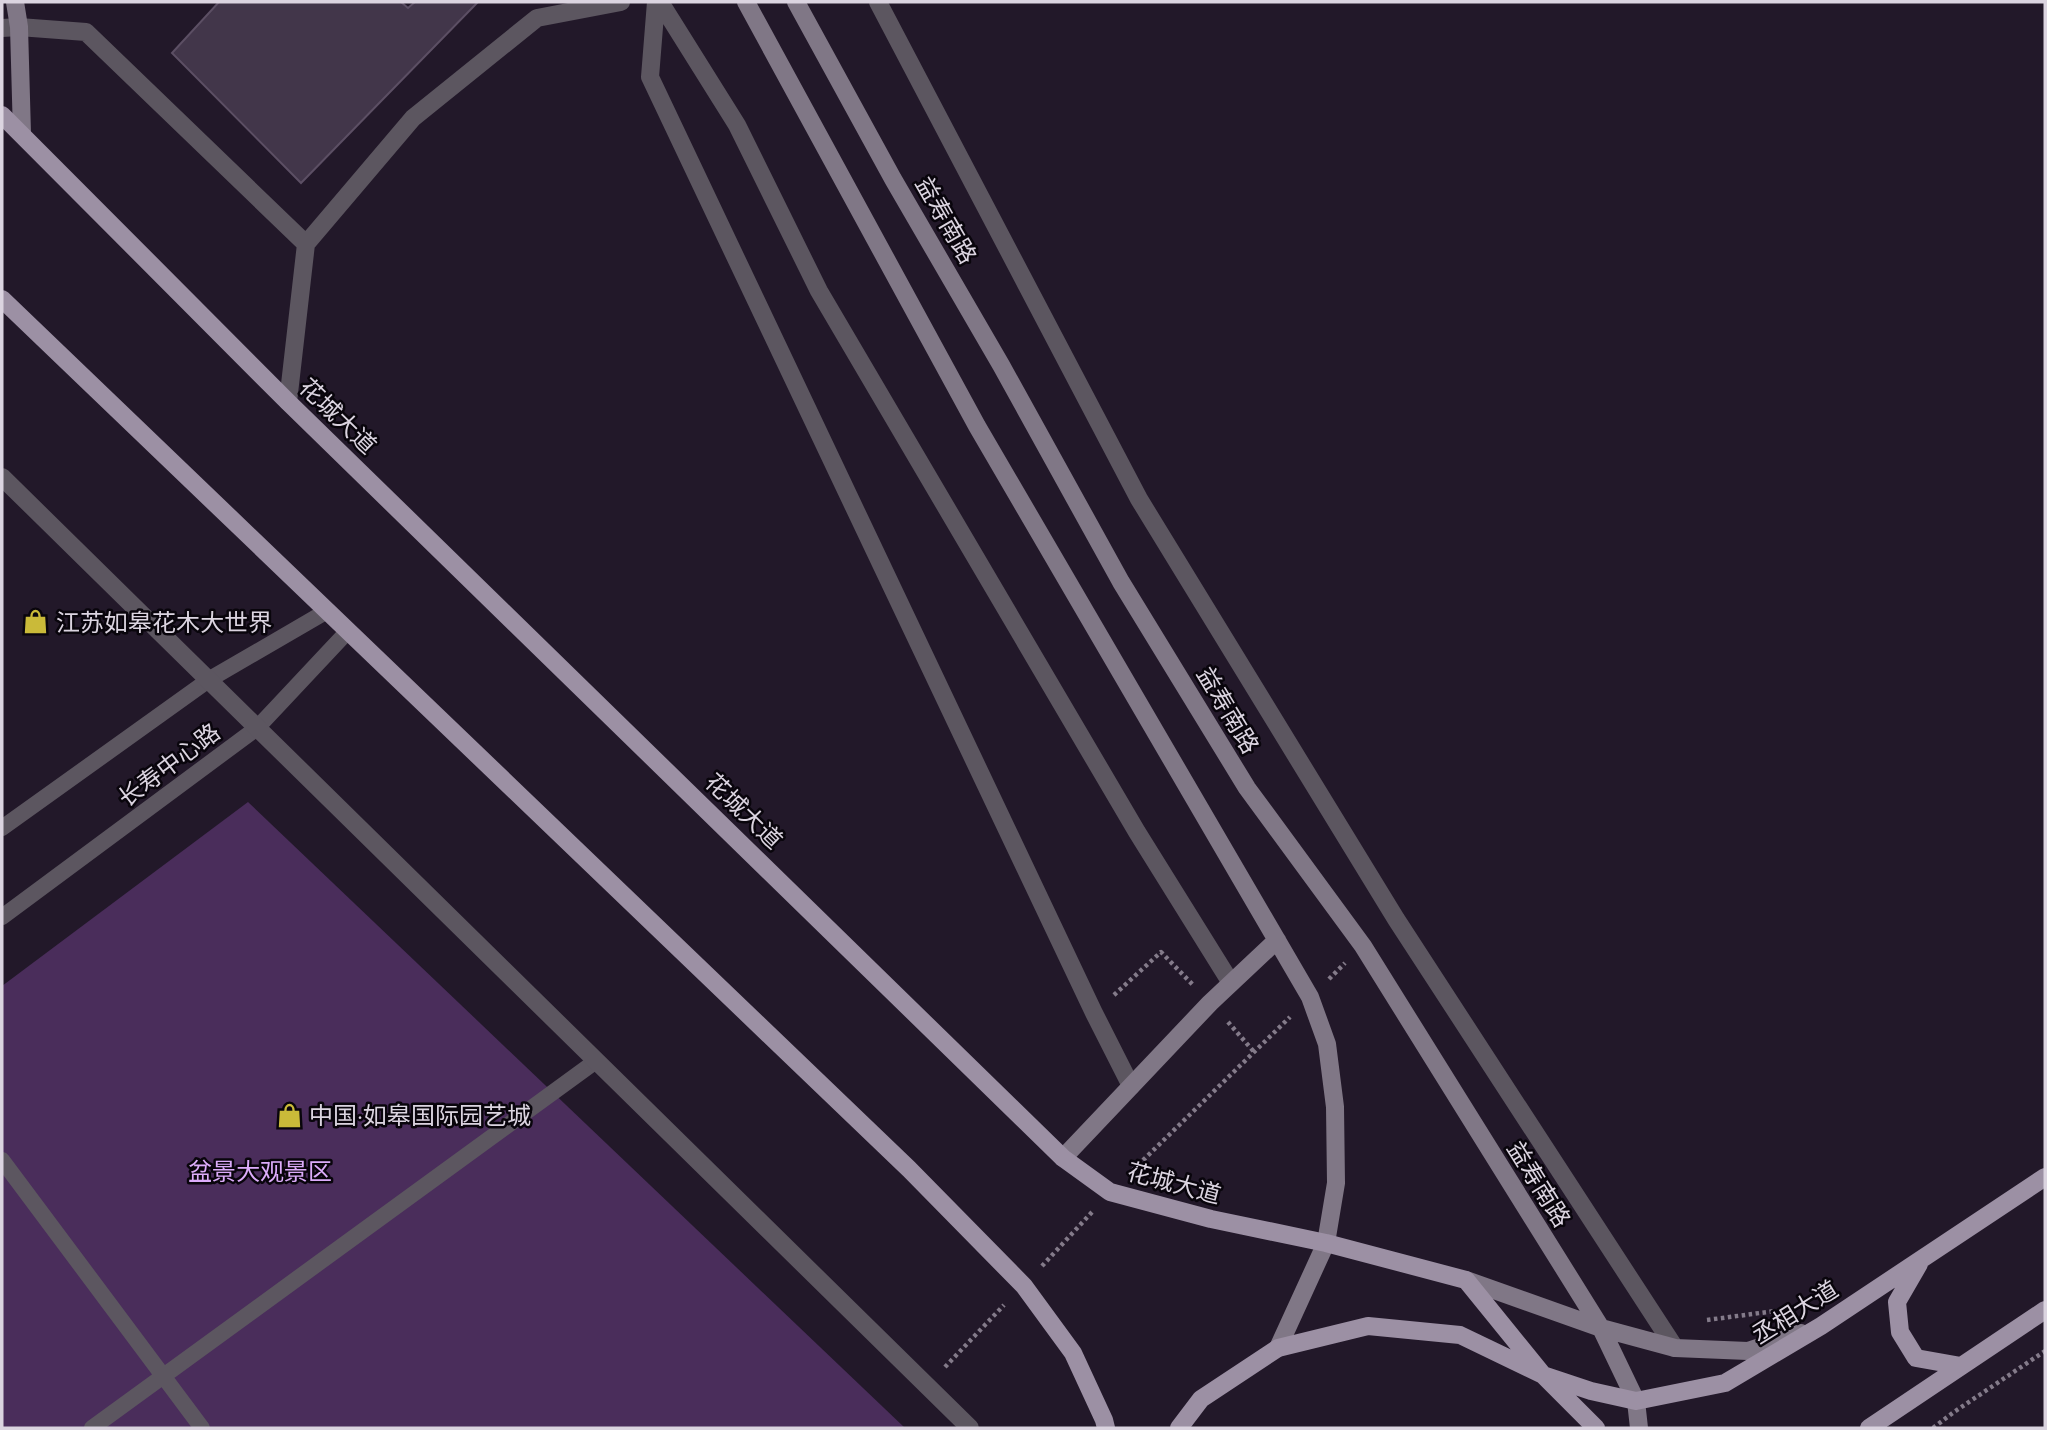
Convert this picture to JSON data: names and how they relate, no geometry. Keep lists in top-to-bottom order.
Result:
{
  "streets": {
    "main road": ["益寿南路", "花城大道", "丞相大道"],
    "lane": ["长寿中心路"]
  },
  "crossings": [
    ["益寿南路", "丞相大道"]
  ],
  "parks": ["盆景大观景区"],
  "places": {
    "shop": ["江苏如皋花木大世界", "中国·如皋国际园艺城"]
  }
}
